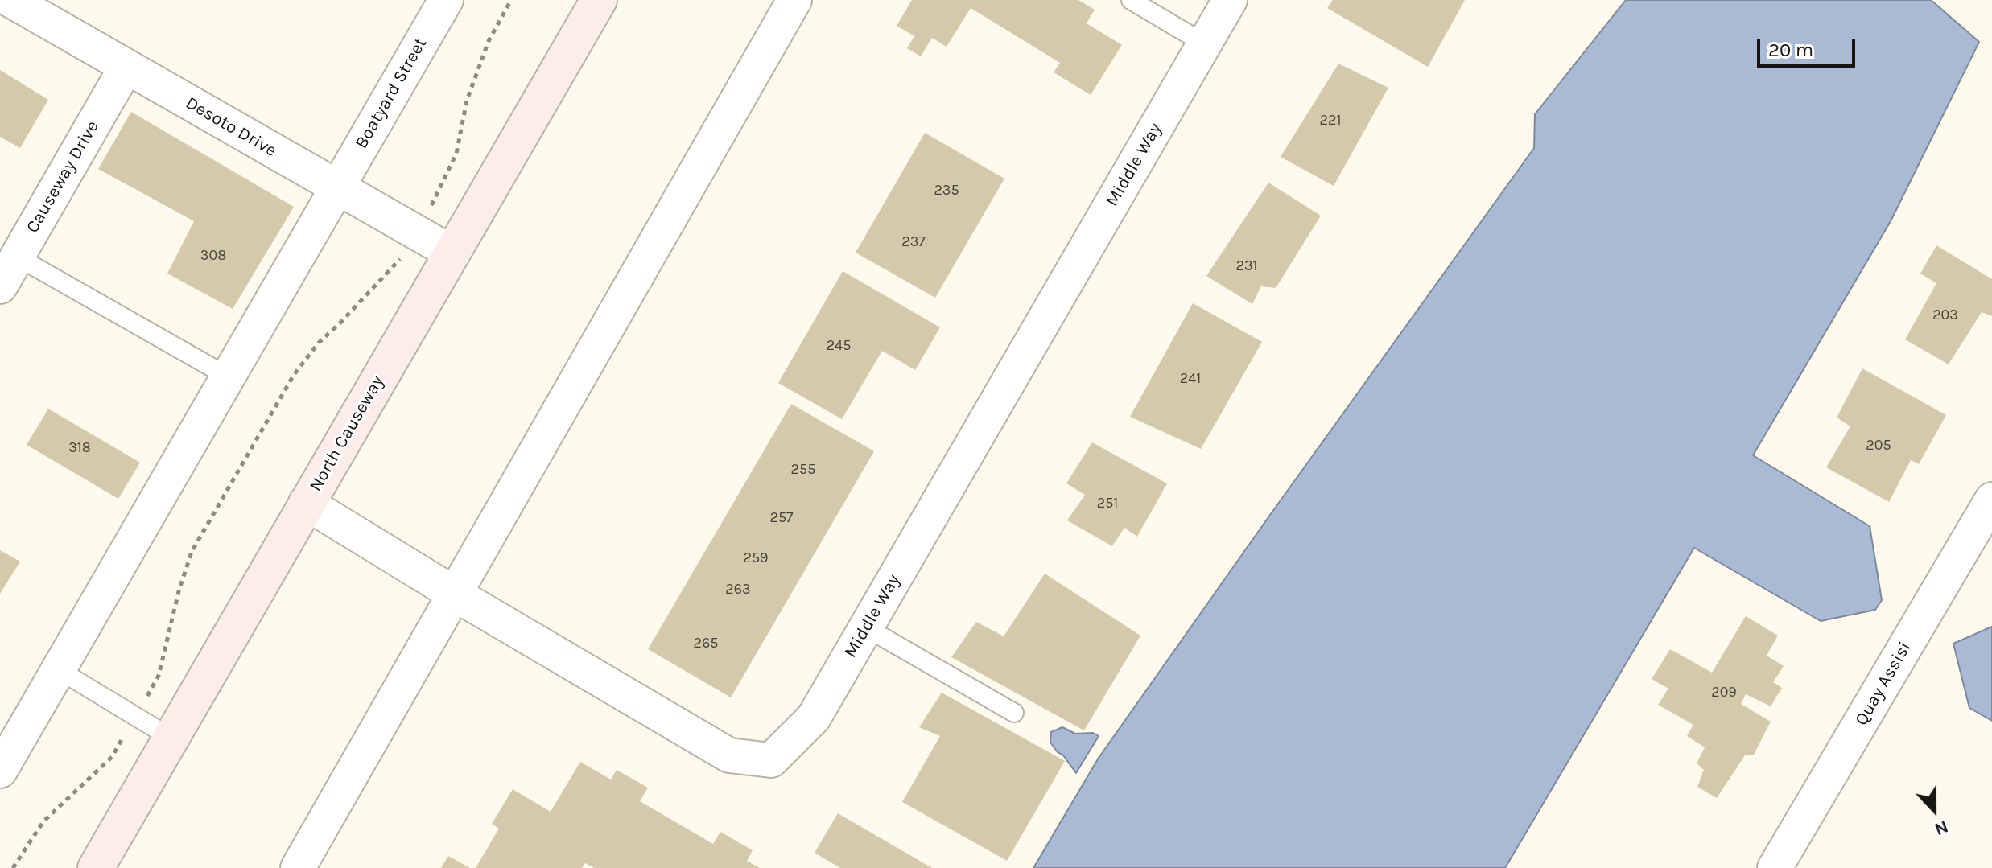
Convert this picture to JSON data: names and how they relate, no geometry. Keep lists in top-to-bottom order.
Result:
{
  "streets": {
    "main road": ["North Causeway"],
    "street": [
      "Boatyard Street",
      "Desoto Drive",
      "Middle Way",
      "Causeway Drive",
      "Quay Assisi"
    ]
  },
  "crossings": [
    ["Boatyard Street", "Desoto Drive"],
    ["Desoto Drive", "Causeway Drive"],
    ["Desoto Drive", "North Causeway"],
    ["Middle Way", "North Causeway"]
  ],
  "house_numbers": [
    "221",
    "235",
    "237",
    "308",
    "231",
    "203",
    "245",
    "241",
    "205",
    "318",
    "255",
    "251",
    "257",
    "259",
    "263",
    "265",
    "209"
  ],
  "scale_bar": "20 m",
  "north": "bottom"
}
